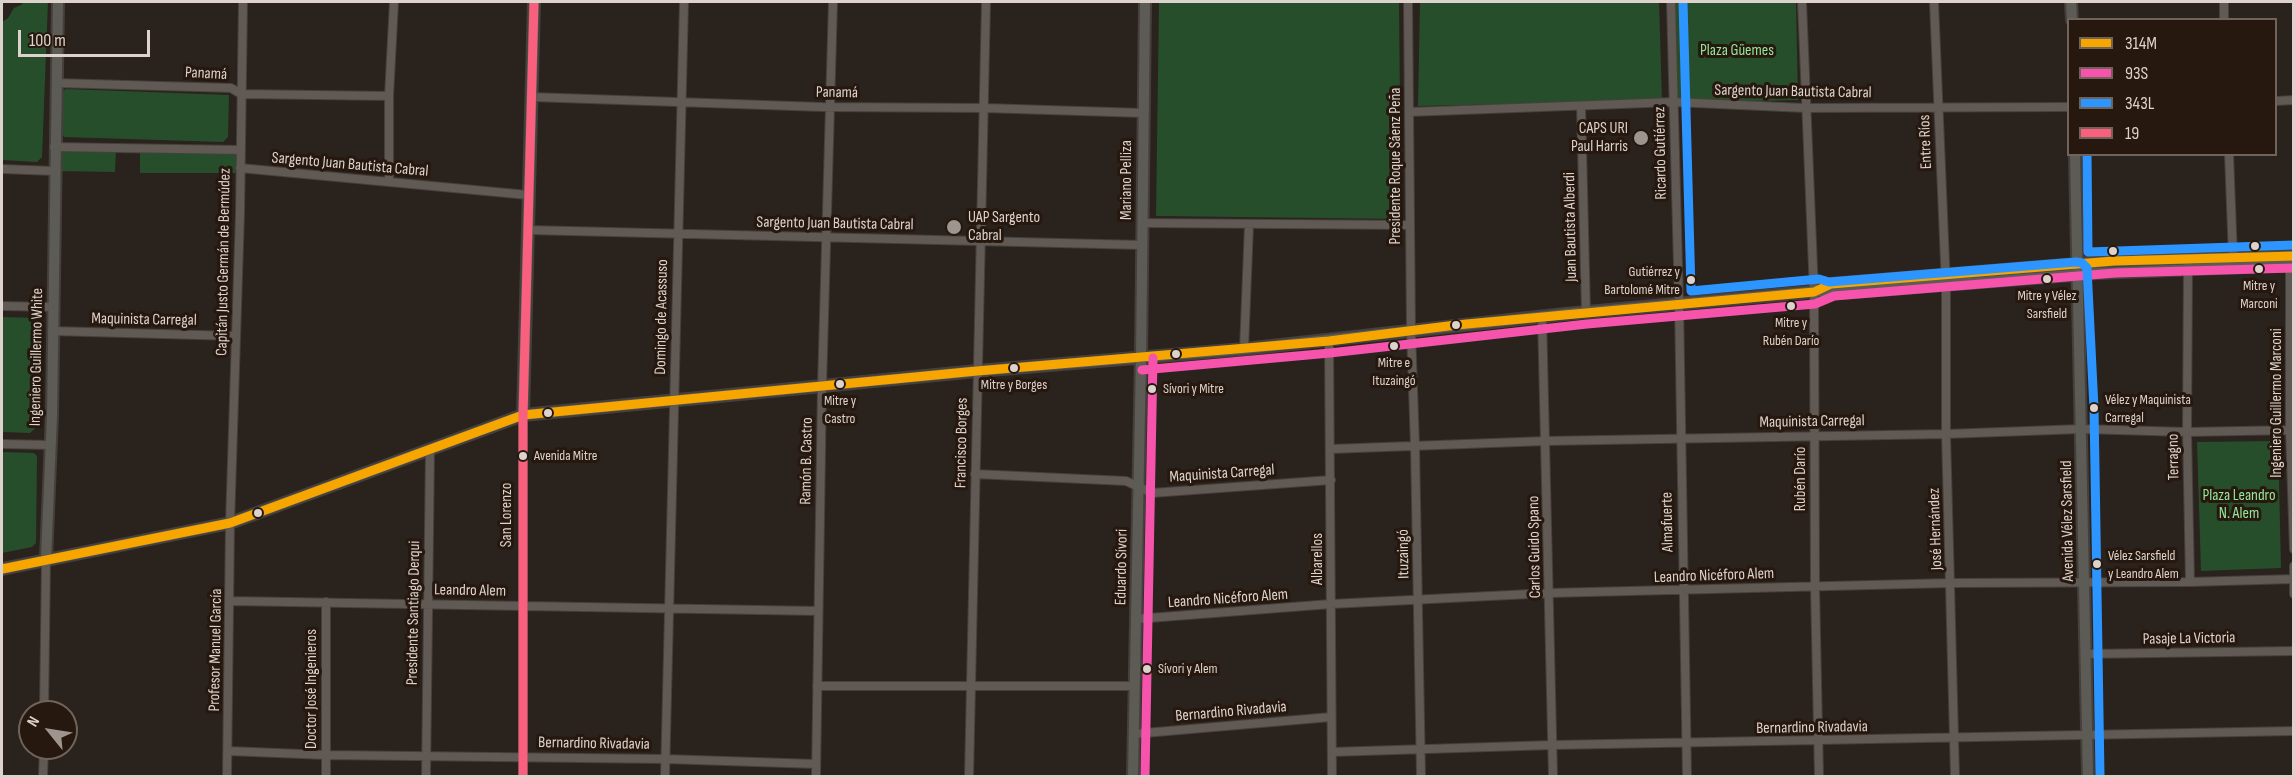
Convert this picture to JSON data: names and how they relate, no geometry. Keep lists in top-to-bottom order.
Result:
{
  "streets": {
    "main road": [
      "Mariano Pelliza",
      "Ingeniero Guillermo White",
      "San Lorenzo",
      "Avenida Vélez Sarsfield",
      "Eduardo Sívori"
    ],
    "street": [
      "Panamá",
      "Sargento Juan Bautista Cabral",
      "Entre Ríos",
      "Ricardo Gutiérrez",
      "Presidente Roque Sáenz Peña",
      "Juan Bautista Alberdi",
      "Capitán Justo Germán de Bermúdez",
      "Domingo de Acassuso",
      "Maquinista Carregal",
      "Ingeniero Guillermo Marconi",
      "Francisco Borges",
      "Terragno",
      "Ramón B. Castro",
      "Rubén Darío",
      "Almafuerte",
      "José Hernández",
      "Carlos Guido Spano",
      "Ituzaingó",
      "Albarellos",
      "Leandro Nicéforo Alem",
      "Leandro Alem",
      "Presidente Santiago Derqui",
      "Pasaje La Victoria",
      "Profesor Manuel García",
      "Doctor José Ingenieros",
      "Bernardino Rivadavia"
    ]
  },
  "crossings": [
    ["Panamá", "Mariano Pelliza"],
    ["Panamá", "Capitán Justo Germán de Bermúdez"],
    ["Panamá", "Domingo de Acassuso"],
    ["Panamá", "Ingeniero Guillermo White"],
    ["Panamá", "Francisco Borges"],
    ["Panamá", "Ramón B. Castro"],
    ["Panamá", "San Lorenzo"],
    ["Sargento Juan Bautista Cabral", "Entre Ríos"],
    ["Sargento Juan Bautista Cabral", "Ricardo Gutiérrez"],
    ["Sargento Juan Bautista Cabral", "Presidente Roque Sáenz Peña"],
    ["Sargento Juan Bautista Cabral", "Mariano Pelliza"],
    ["Sargento Juan Bautista Cabral", "Juan Bautista Alberdi"],
    ["Sargento Juan Bautista Cabral", "Capitán Justo Germán de Bermúdez"],
    ["Sargento Juan Bautista Cabral", "Domingo de Acassuso"],
    ["Sargento Juan Bautista Cabral", "Francisco Borges"],
    ["Sargento Juan Bautista Cabral", "Ramón B. Castro"],
    ["Sargento Juan Bautista Cabral", "Rubén Darío"],
    ["Sargento Juan Bautista Cabral", "San Lorenzo"],
    ["Entre Ríos", "José Hernández"],
    ["Ricardo Gutiérrez", "Almafuerte"],
    ["Presidente Roque Sáenz Peña", "Ituzaingó"],
    ["Mariano Pelliza", "Eduardo Sívori"],
    ["Capitán Justo Germán de Bermúdez", "Maquinista Carregal"],
    ["Capitán Justo Germán de Bermúdez", "Profesor Manuel García"],
    ["Domingo de Acassuso", "Leandro Alem"],
    ["Domingo de Acassuso", "Bernardino Rivadavia"],
    ["Maquinista Carregal", "Ingeniero Guillermo White"],
    ["Maquinista Carregal", "Ingeniero Guillermo Marconi"],
    ["Maquinista Carregal", "Francisco Borges"],
    ["Maquinista Carregal", "Terragno"],
    ["Maquinista Carregal", "Rubén Darío"],
    ["Maquinista Carregal", "Avenida Vélez Sarsfield"],
    ["Maquinista Carregal", "Almafuerte"],
    ["Maquinista Carregal", "José Hernández"],
    ["Maquinista Carregal", "Carlos Guido Spano"],
    ["Maquinista Carregal", "Ituzaingó"],
    ["Maquinista Carregal", "Albarellos"],
    ["Maquinista Carregal", "Eduardo Sívori"],
    ["Terragno", "Leandro Nicéforo Alem"],
    ["Ramón B. Castro", "Leandro Alem"],
    ["Ramón B. Castro", "Bernardino Rivadavia"],
    ["Rubén Darío", "Leandro Nicéforo Alem"],
    ["Rubén Darío", "Bernardino Rivadavia"],
    ["San Lorenzo", "Leandro Alem"],
    ["San Lorenzo", "Bernardino Rivadavia"],
    ["Avenida Vélez Sarsfield", "Leandro Nicéforo Alem"],
    ["Avenida Vélez Sarsfield", "Pasaje La Victoria"],
    ["Avenida Vélez Sarsfield", "Bernardino Rivadavia"],
    ["Almafuerte", "Leandro Nicéforo Alem"],
    ["Almafuerte", "Bernardino Rivadavia"],
    ["José Hernández", "Leandro Nicéforo Alem"],
    ["José Hernández", "Bernardino Rivadavia"],
    ["Carlos Guido Spano", "Leandro Nicéforo Alem"],
    ["Carlos Guido Spano", "Bernardino Rivadavia"],
    ["Ituzaingó", "Leandro Nicéforo Alem"],
    ["Ituzaingó", "Bernardino Rivadavia"],
    ["Albarellos", "Leandro Nicéforo Alem"],
    ["Albarellos", "Bernardino Rivadavia"],
    ["Eduardo Sívori", "Leandro Nicéforo Alem"],
    ["Eduardo Sívori", "Bernardino Rivadavia"],
    ["Leandro Alem", "Presidente Santiago Derqui"],
    ["Leandro Alem", "Profesor Manuel García"],
    ["Leandro Alem", "Doctor José Ingenieros"],
    ["Presidente Santiago Derqui", "Bernardino Rivadavia"],
    ["Profesor Manuel García", "Bernardino Rivadavia"],
    ["Doctor José Ingenieros", "Bernardino Rivadavia"]
  ],
  "parks": ["Plaza Güemes", "Plaza Leandro N. Alem"],
  "places": [
    "CAPS URI Paul Harris",
    "UAP Sargento Cabral",
    "Mitre y Marconi",
    "Mitre y Vélez Sarsfield",
    "Gutiérrez y Bartolomé Mitre",
    "Mitre y Rubén Darío",
    "Mitre e Ituzaingó",
    "Mitre y Borges",
    "Mitre y Castro",
    "Sívori y Mitre",
    "Vélez y Maquinista Carregal",
    "Avenida Mitre",
    "Vélez Sarsfield y Leandro Alem",
    "Sívori y Alem"
  ],
  "lines": [
    "transit line 343L",
    "transit line 19",
    "transit line 314M",
    "transit line 93S"
  ],
  "legend": [
    "314M",
    "93S",
    "343L",
    "19"
  ],
  "scale_bar": "100 m",
  "north": "top left"
}
